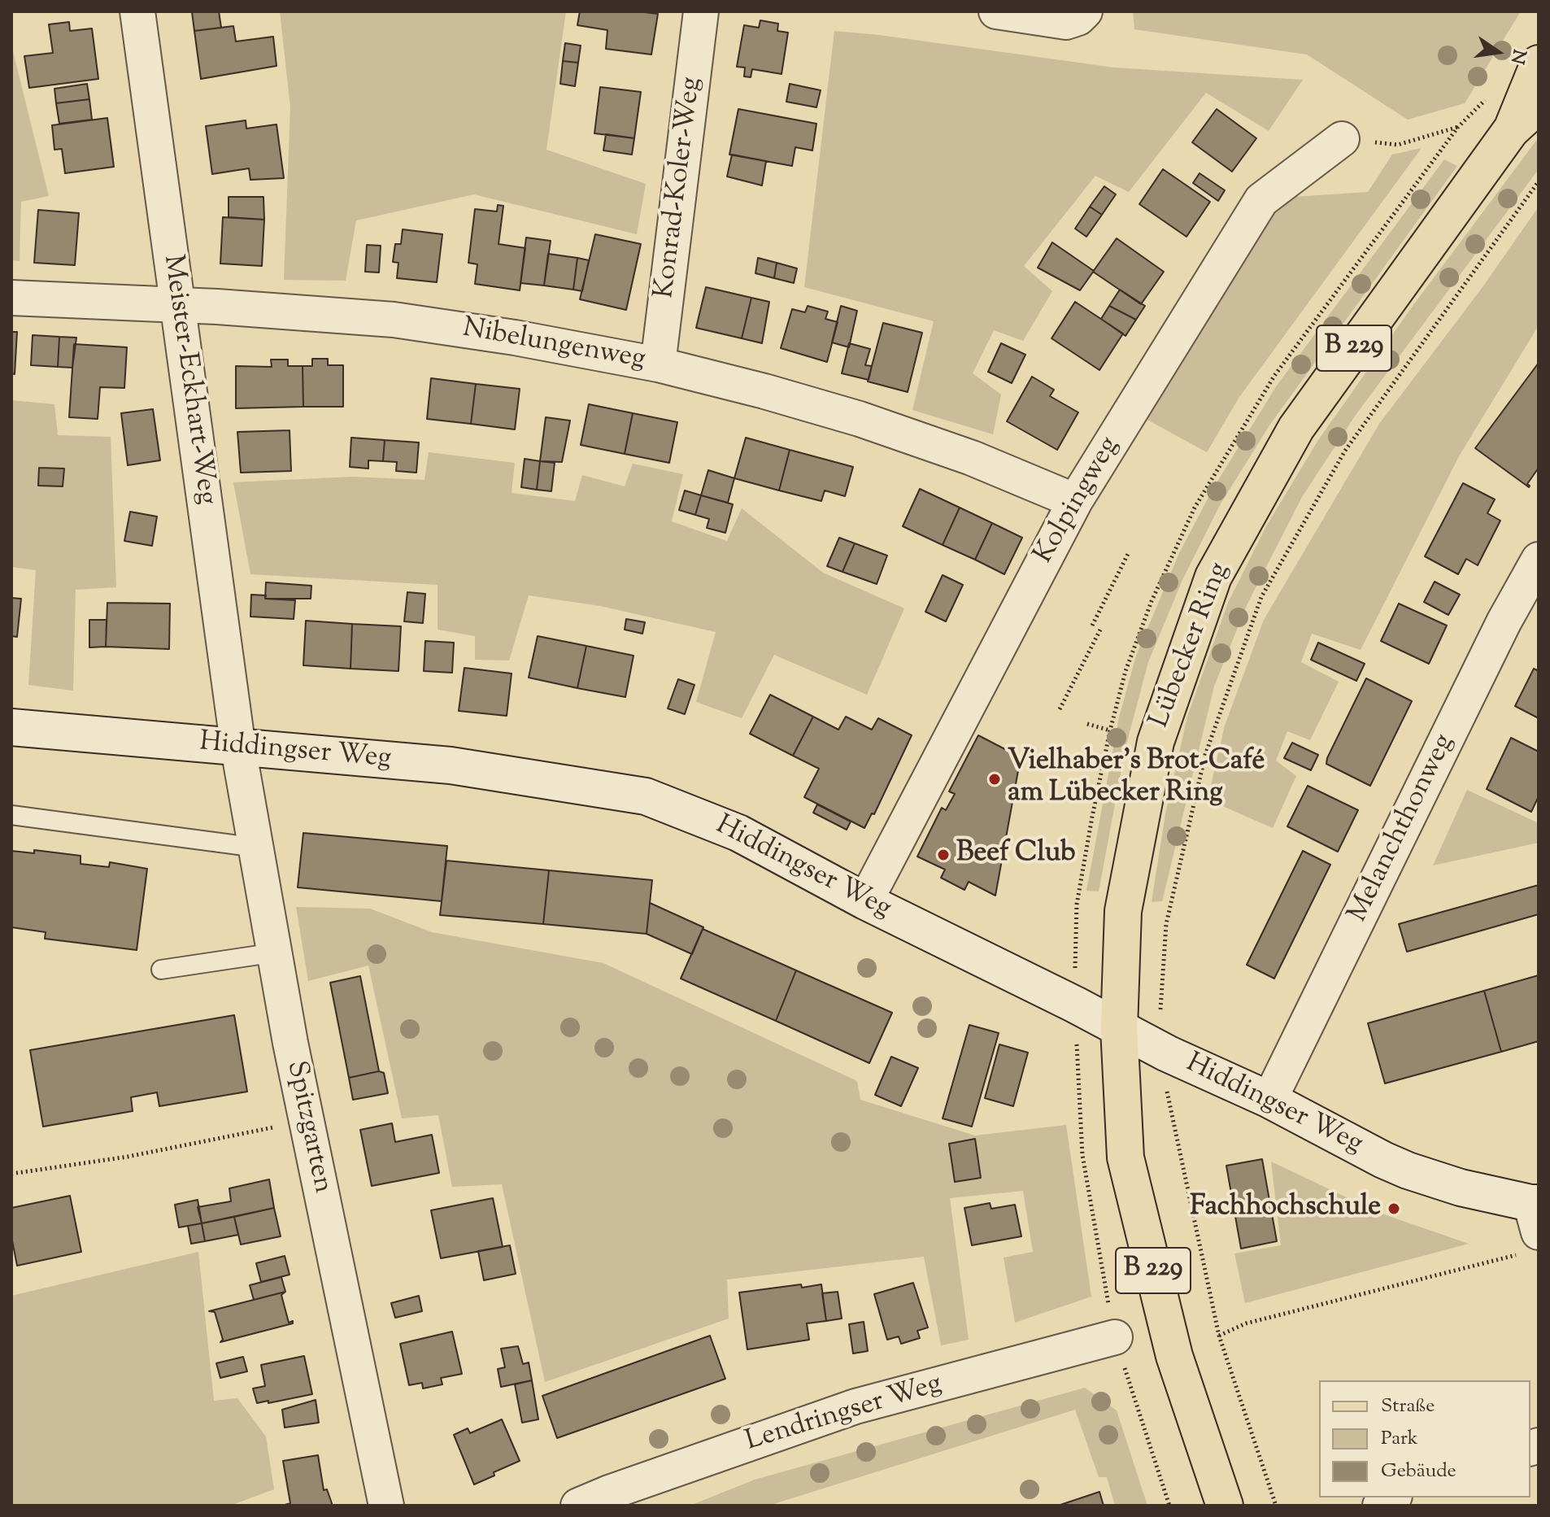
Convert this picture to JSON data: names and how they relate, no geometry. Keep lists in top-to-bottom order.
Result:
{
  "streets": {
    "main road": ["B 229", "Lübecker Ring", "Hiddingser Weg"],
    "street": [
      "Konrad-Koler-Weg",
      "Nibelungenweg",
      "Meister-Eckhart-Weg",
      "Kolpingweg",
      "Melanchthonweg",
      "Spitzgarten",
      "Lendringser Weg"
    ]
  },
  "crossings": [
    ["Konrad-Koler-Weg", "Nibelungenweg"],
    ["Nibelungenweg", "Meister-Eckhart-Weg"],
    ["Nibelungenweg", "Kolpingweg"],
    ["Meister-Eckhart-Weg", "Hiddingser Weg"],
    ["Meister-Eckhart-Weg", "Spitzgarten"],
    ["Kolpingweg", "Hiddingser Weg"],
    ["Lübecker Ring", "Hiddingser Weg"],
    ["Hiddingser Weg", "Melanchthonweg"],
    ["Hiddingser Weg", "Spitzgarten"]
  ],
  "places": ["Vielhaber's Brot-Café am Lübecker Ring", "Beef Club", "Fachhochschule"],
  "legend": ["Straße", "Park", "Gebäude"],
  "north": "right"
}
